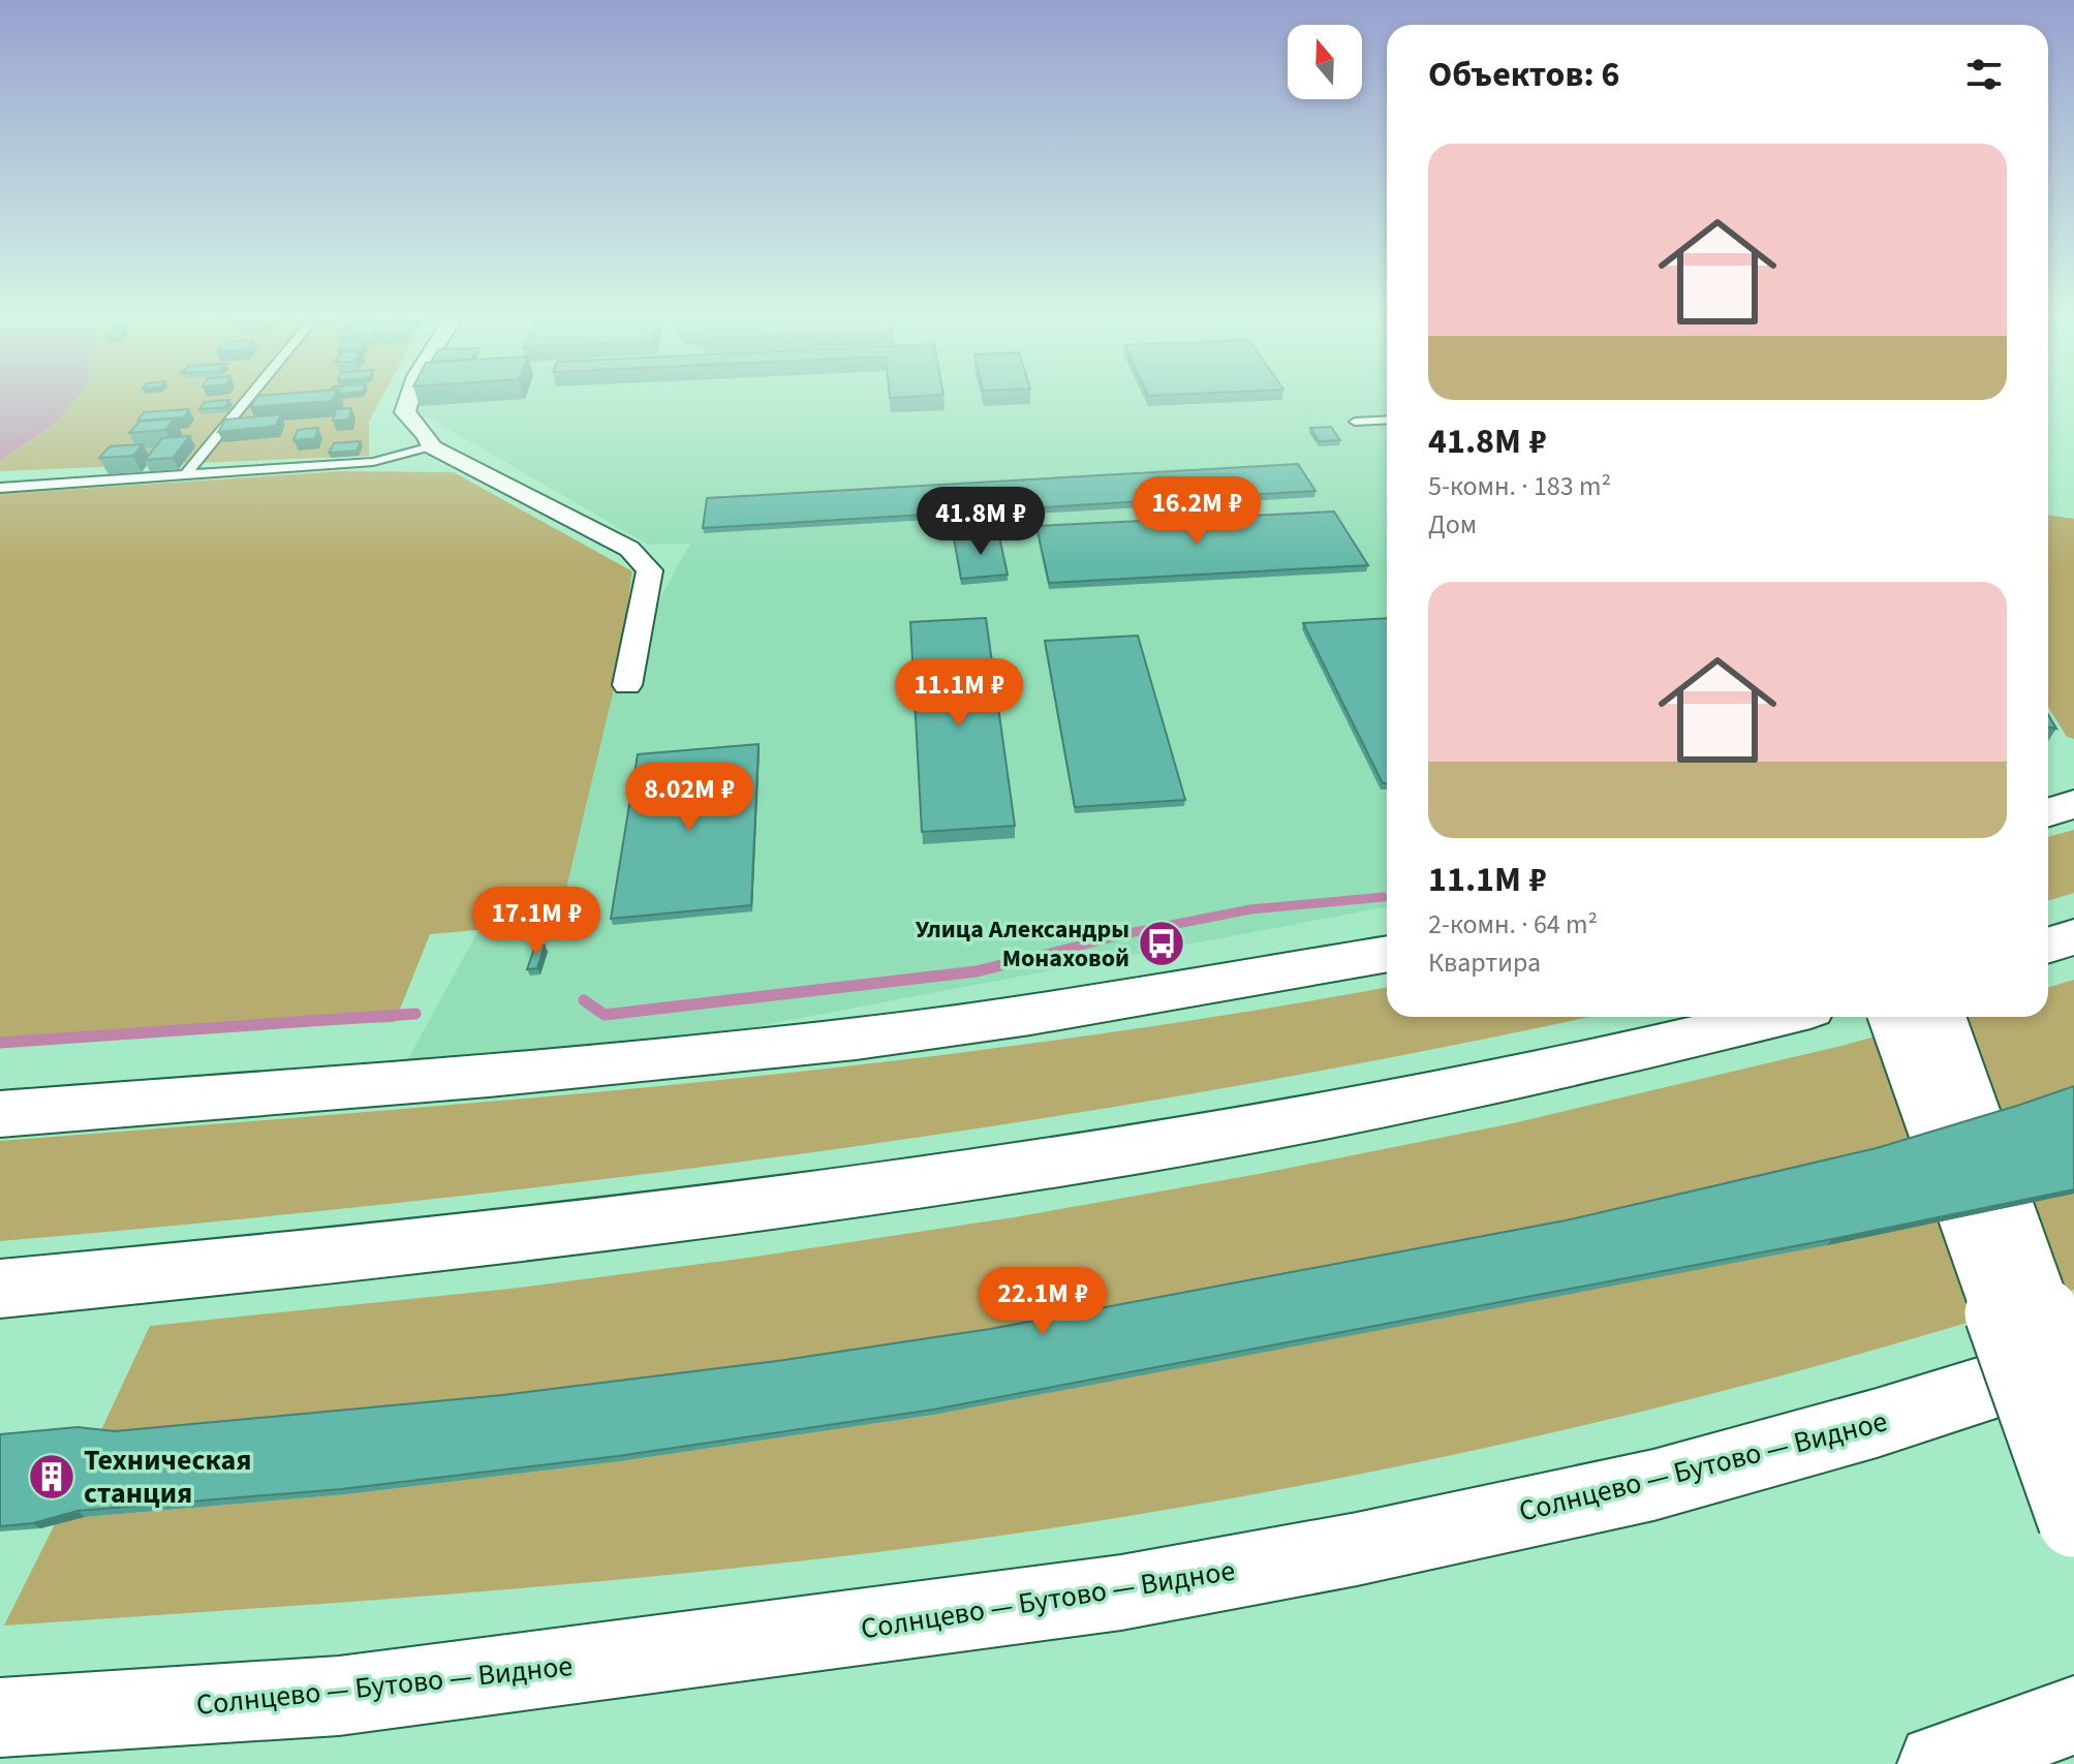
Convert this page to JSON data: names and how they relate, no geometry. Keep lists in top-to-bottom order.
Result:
{
  "streets": {
    "main road": ["Солнцево — Бутово — Видное"]
  },
  "places": {
    "bus stop": ["Улица Александры Монаховой"],
    "building": ["Техническая станция"]
  },
  "north": "top",
  "page": {
    "heading": "Объектов: 6",
    "list": [
      {
        "name": "41.8M ₽",
        "note": "5-комн. · 183 m² · Дом"
      },
      {
        "name": "11.1M ₽",
        "note": "2-комн. · 64 m² · Квартира"
      }
    ],
    "price": [
      "16.2M ₽",
      "41.8M ₽",
      "11.1M ₽",
      "8.02M ₽",
      "17.1M ₽",
      "22.1M ₽"
    ]
  }
}
